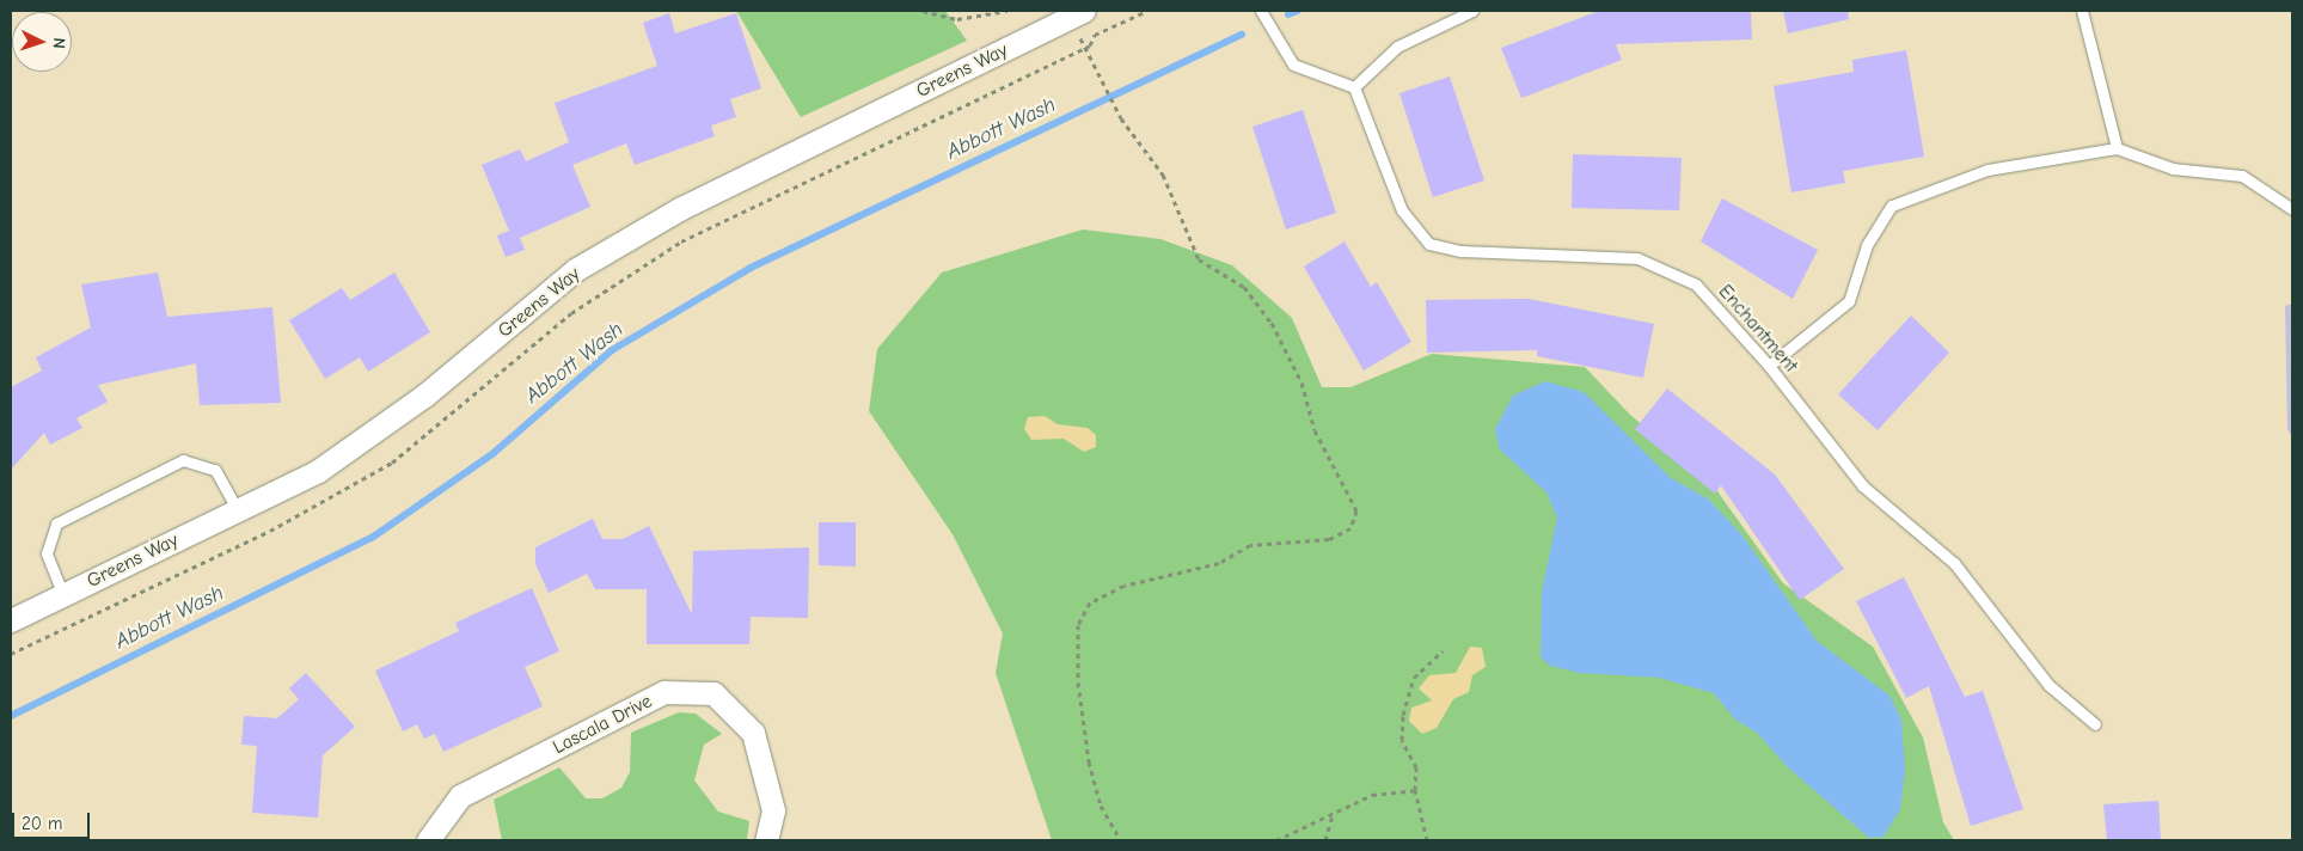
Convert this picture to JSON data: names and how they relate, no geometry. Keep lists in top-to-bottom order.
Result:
{
  "streets": {
    "street": ["Greens Way", "Lascala Drive"],
    "lane": ["Enchantment"]
  },
  "water": ["Abbott Wash"],
  "scale_bar": "20 m",
  "north": "right"
}
